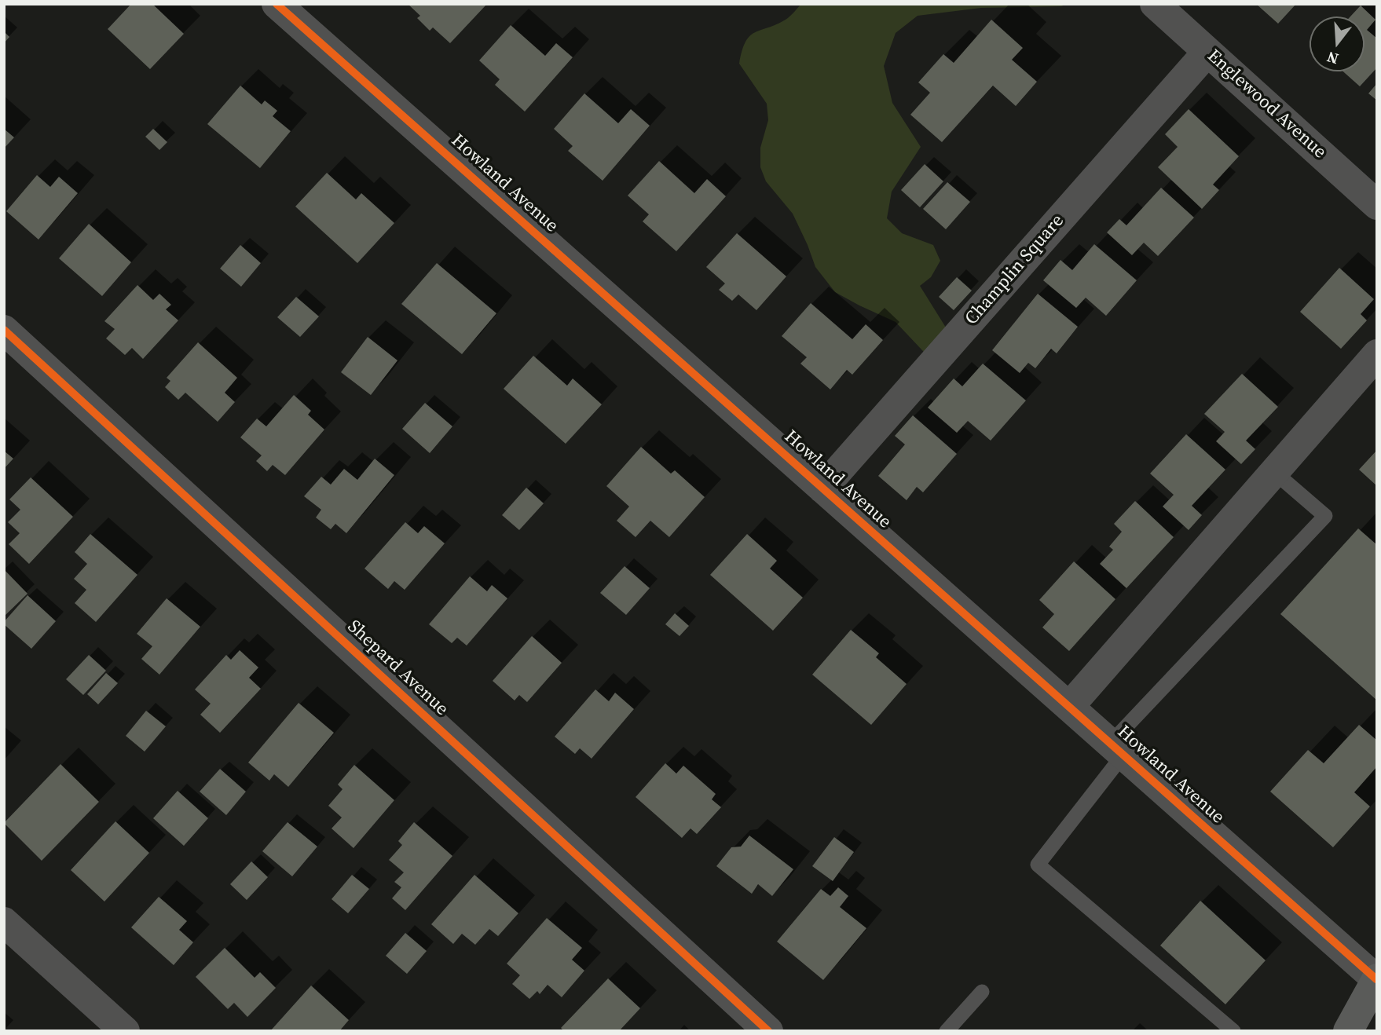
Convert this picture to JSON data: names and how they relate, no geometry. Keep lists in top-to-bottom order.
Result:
{
  "streets": {
    "street": [
      "Englewood Avenue",
      "Howland Avenue",
      "Champlin Square",
      "Shepard Avenue"
    ]
  },
  "crossings": [
    ["Englewood Avenue", "Champlin Square"],
    ["Howland Avenue", "Champlin Square"]
  ],
  "north": "bottom"
}
